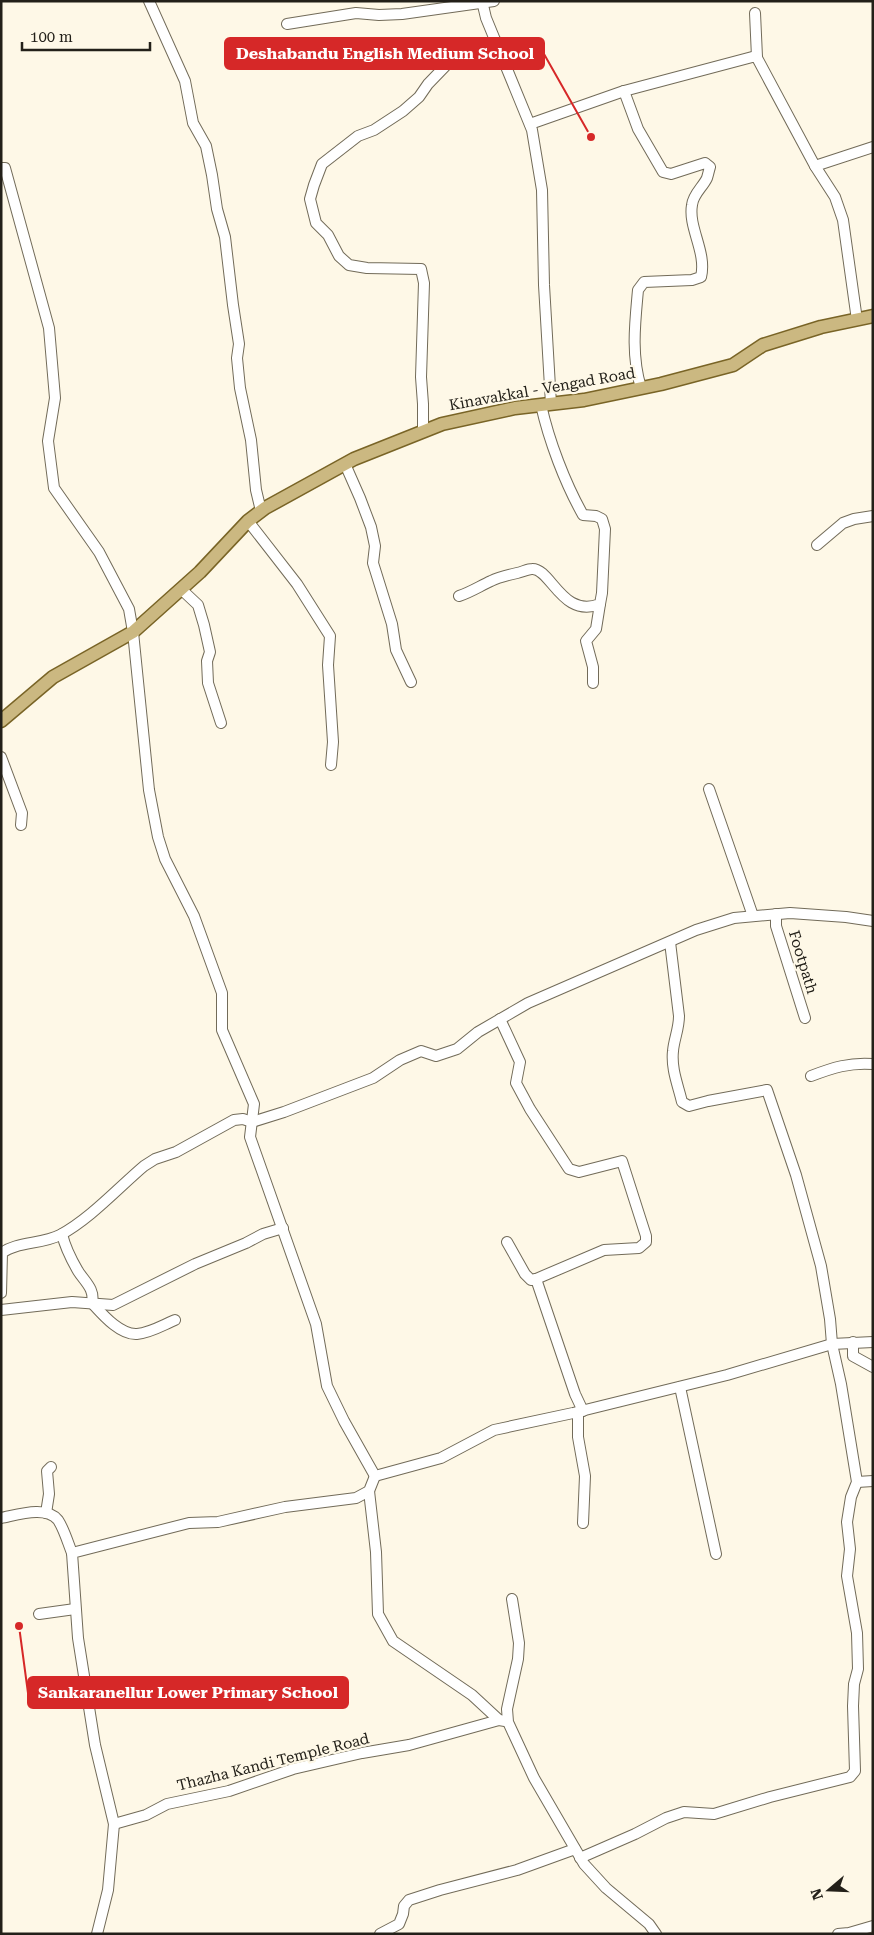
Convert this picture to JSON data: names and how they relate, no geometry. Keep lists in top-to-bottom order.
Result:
{
  "streets": {
    "main road": ["Kinavakkal - Vengad Road"],
    "street": ["Footpath", "Thazha Kandi Temple Road"]
  },
  "places": ["Deshabandu English Medium School", "Sankaranellur Lower Primary School"],
  "scale_bar": "100 m",
  "north": "left"
}
